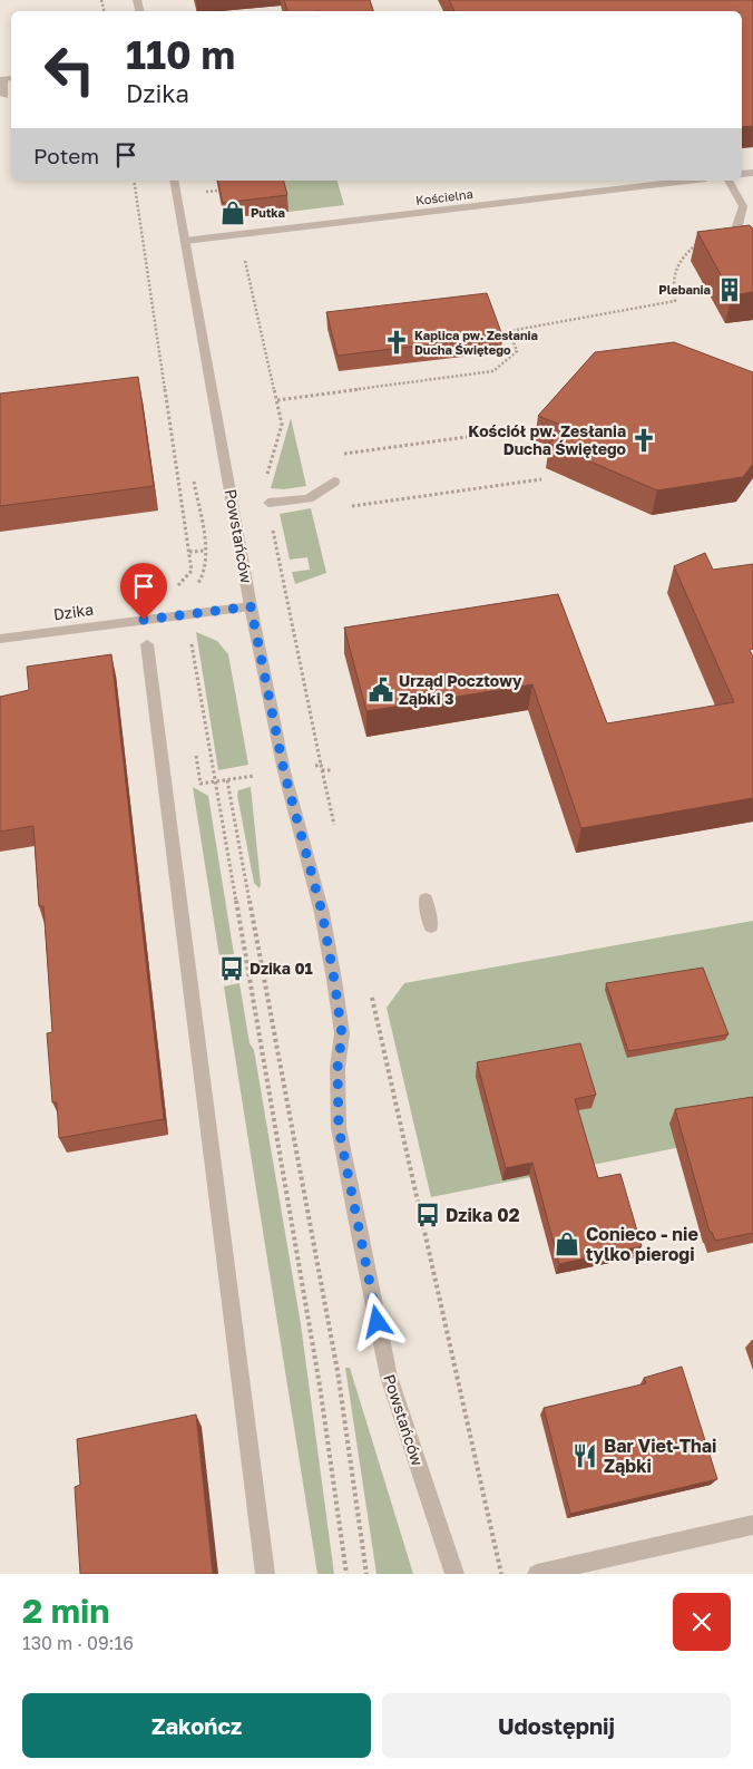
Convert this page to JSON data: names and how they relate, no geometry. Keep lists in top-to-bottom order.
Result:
{
  "streets": {
    "street": ["Kościelna", "Powstańców", "Dzika"]
  },
  "crossings": [
    ["Kościelna", "Powstańców"],
    ["Powstańców", "Dzika"]
  ],
  "places": {
    "shop": ["Putka", "Conieco - nie tylko pierogi"],
    "building": ["Plebania"],
    "church": ["Kaplica pw. Zesłania Ducha Świętego", "Kościół pw. Zesłania Ducha Świętego"],
    "public building": ["Urząd Pocztowy Ząbki 3"],
    "bus stop": ["Dzika 01", "Dzika 02"],
    "restaurant": ["Bar Viet-Thai Ząbki"]
  },
  "page": {
    "turn": ["110 m", "Dzika"],
    "then": "Potem",
    "heading": ["2 min", "130 m · 09:16"],
    "buttons": ["Zakończ", "Udostępnij"]
  }
}
